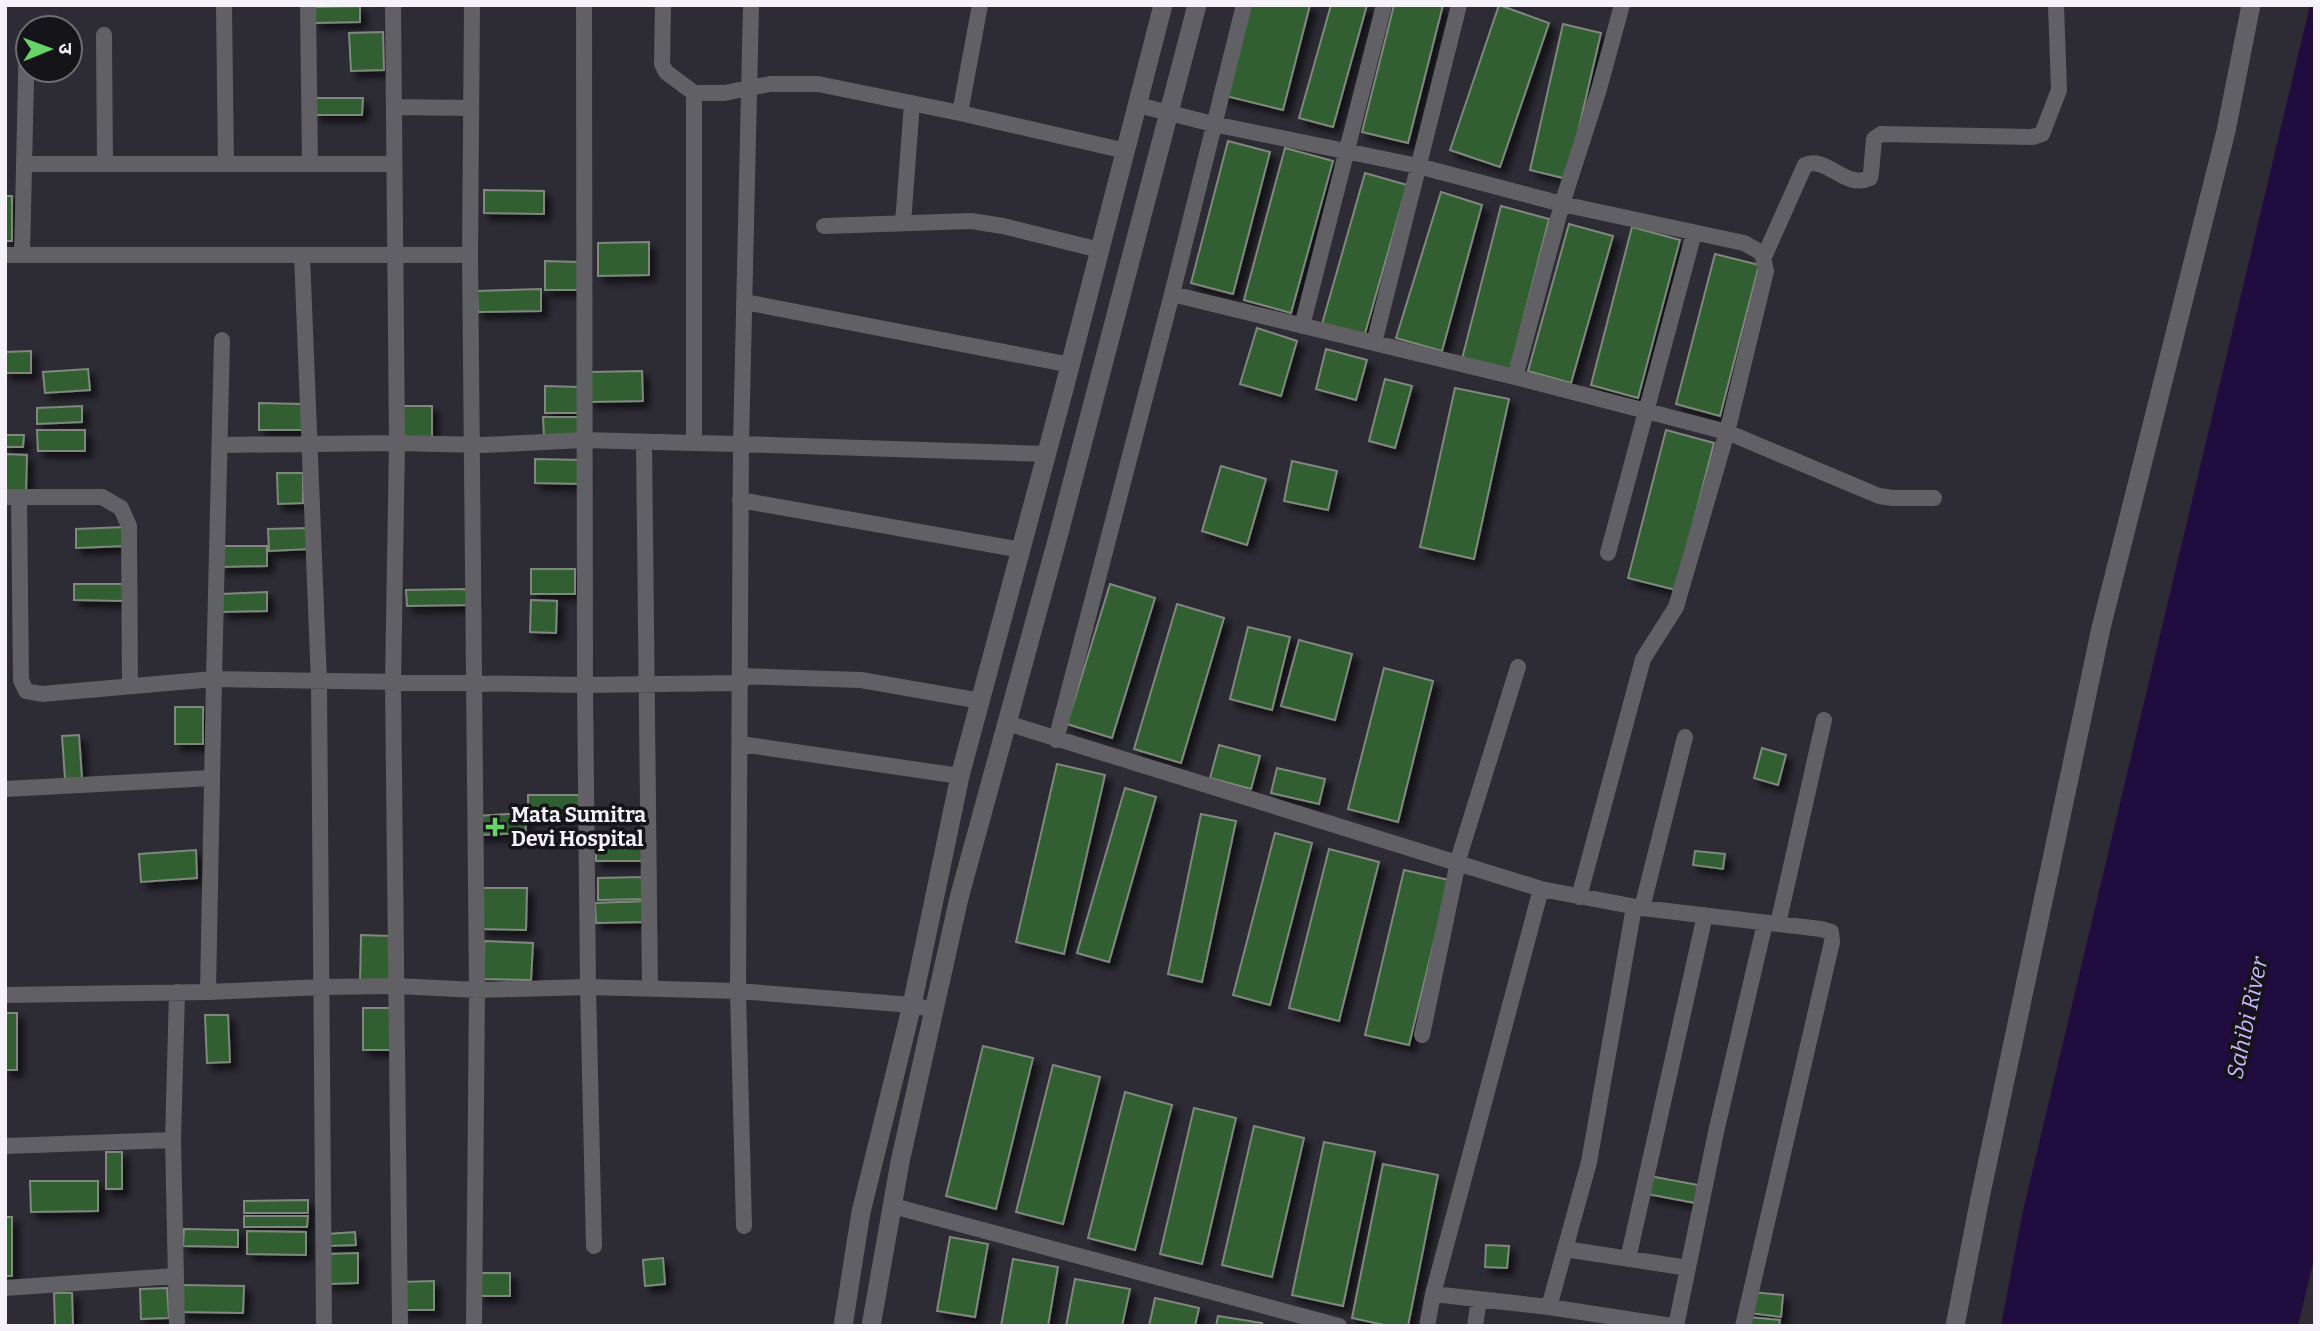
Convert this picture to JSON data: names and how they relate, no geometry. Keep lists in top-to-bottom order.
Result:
{
  "water": ["Sahibi River"],
  "places": {
    "health": ["Mata Sumitra Devi Hospital"]
  },
  "north": "right"
}
